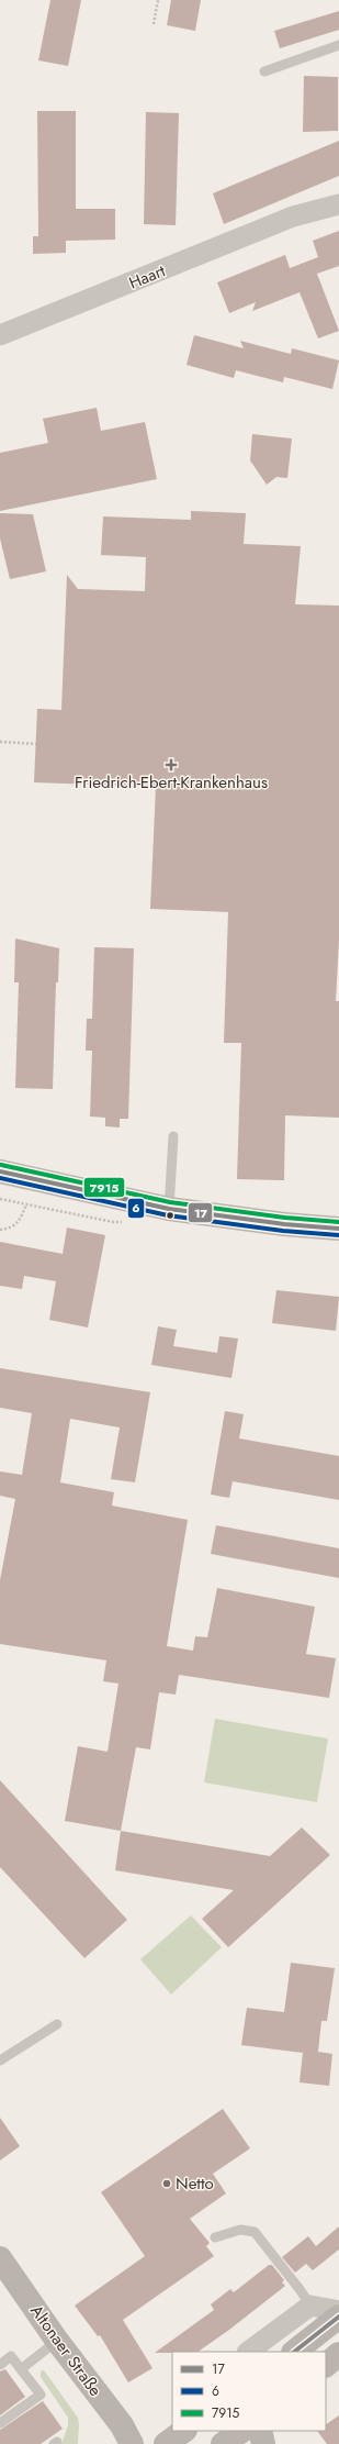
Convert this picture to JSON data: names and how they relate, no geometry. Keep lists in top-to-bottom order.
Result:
{
  "streets": {
    "main road": ["Altonaer Straße"],
    "street": ["Haart"]
  },
  "places": {
    "health": ["Friedrich-Ebert-Krankenhaus"],
    "other": ["Netto"]
  },
  "lines": ["transit line 7915", "transit line 17", "transit line 6"],
  "legend": ["17", "6", "7915"]
}
